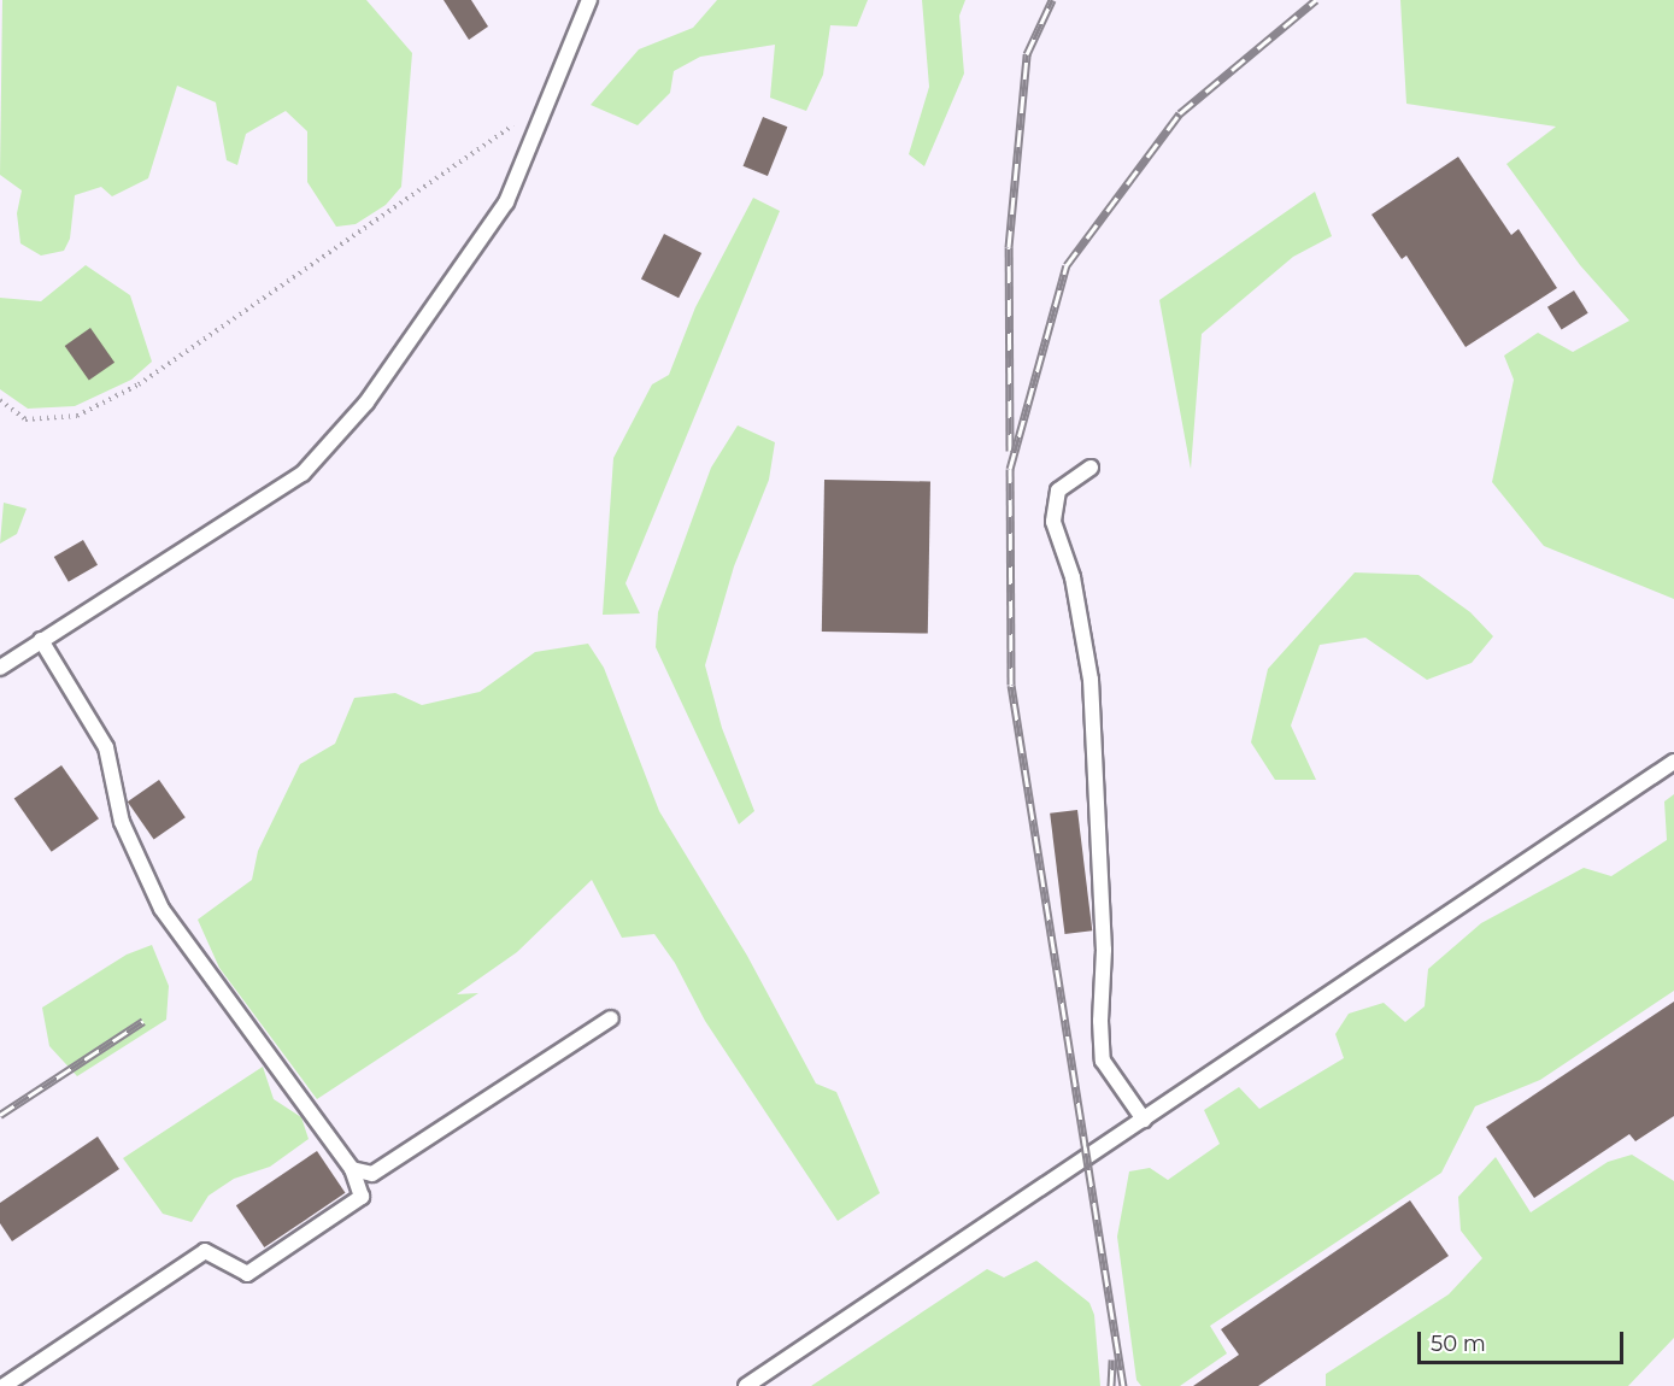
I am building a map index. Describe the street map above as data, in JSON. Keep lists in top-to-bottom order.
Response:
{
  "scale_bar": "50 m"
}
